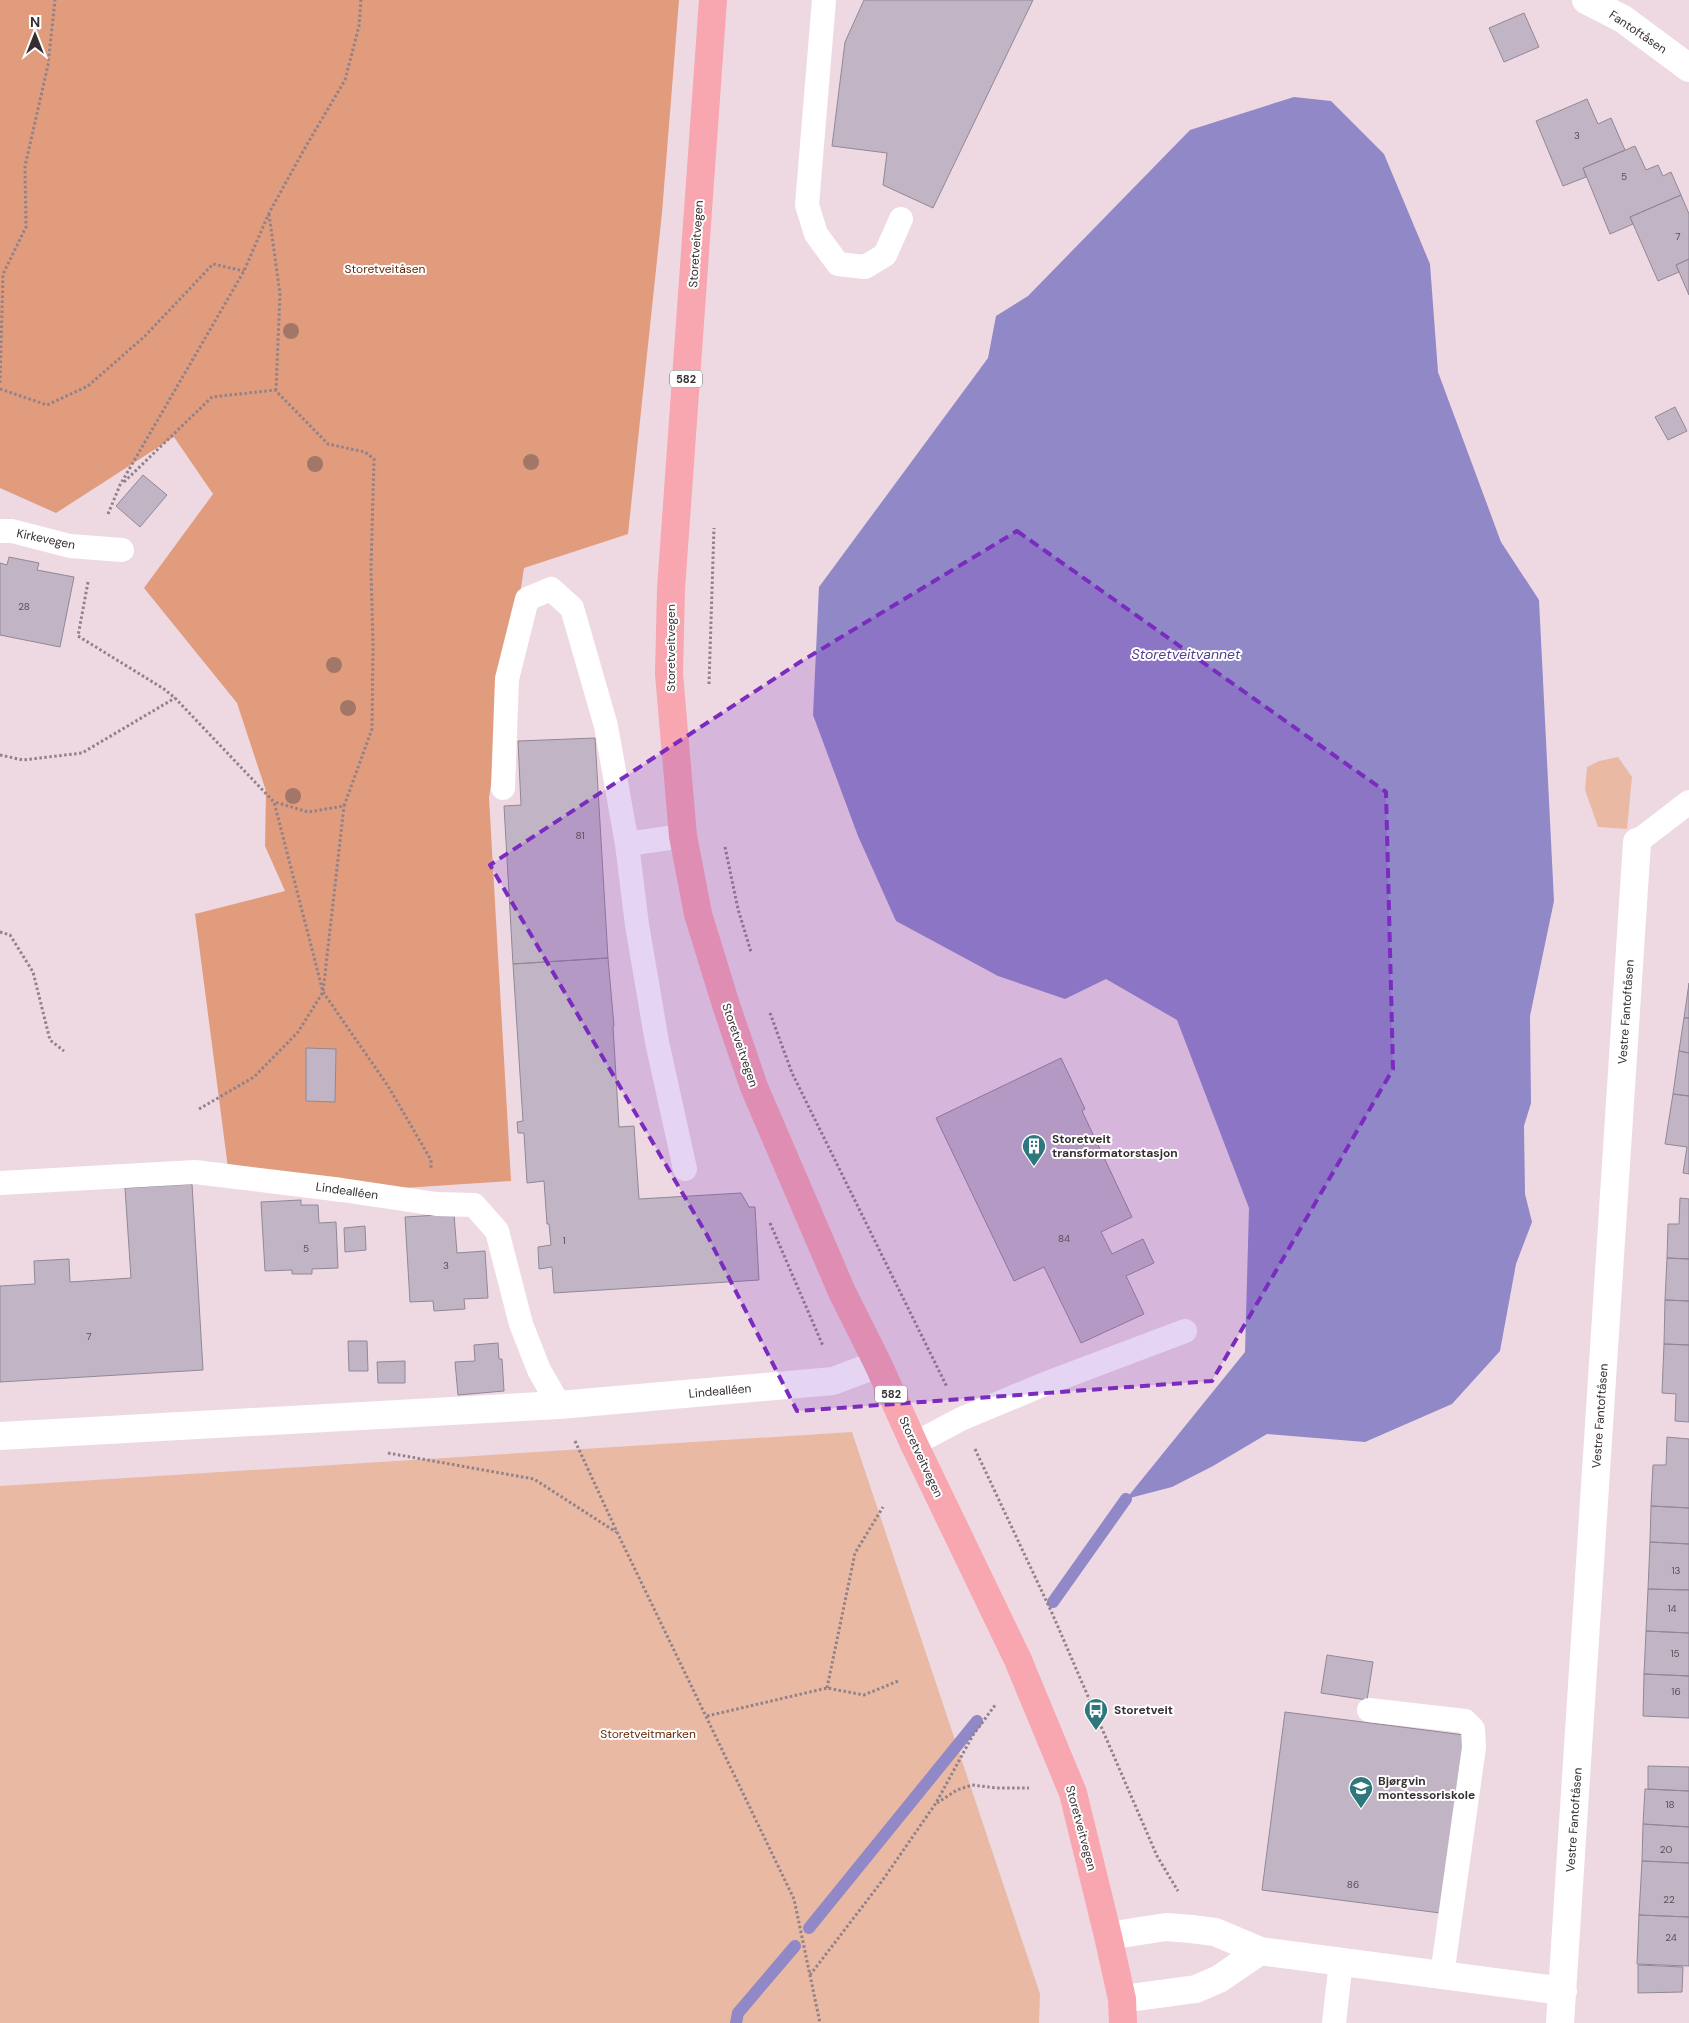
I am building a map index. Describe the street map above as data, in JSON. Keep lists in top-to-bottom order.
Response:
{
  "streets": {
    "main road": ["Storetveitvegen", "582"],
    "street": ["Fantoftåsen", "Vestre Fantoftåsen", "Lindealléen"],
    "lane": ["Kirkevegen"]
  },
  "crossings": [
    ["Storetveitvegen", "Lindealléen"]
  ],
  "water": ["Storetveitvannet"],
  "parks": ["Storetveitåsen", "Storetveitmarken"],
  "places": {
    "building": ["Storetveit transformatorstasjon"],
    "bus stop": ["Storetveit"],
    "school or university": ["Bjørgvin montessoriskole"]
  },
  "house_numbers": [
    "3",
    "5",
    "7",
    "28",
    "81",
    "84",
    "1",
    "5",
    "3",
    "7",
    "13",
    "14",
    "15",
    "16",
    "18",
    "20",
    "86",
    "22",
    "24"
  ],
  "north": "top"
}
